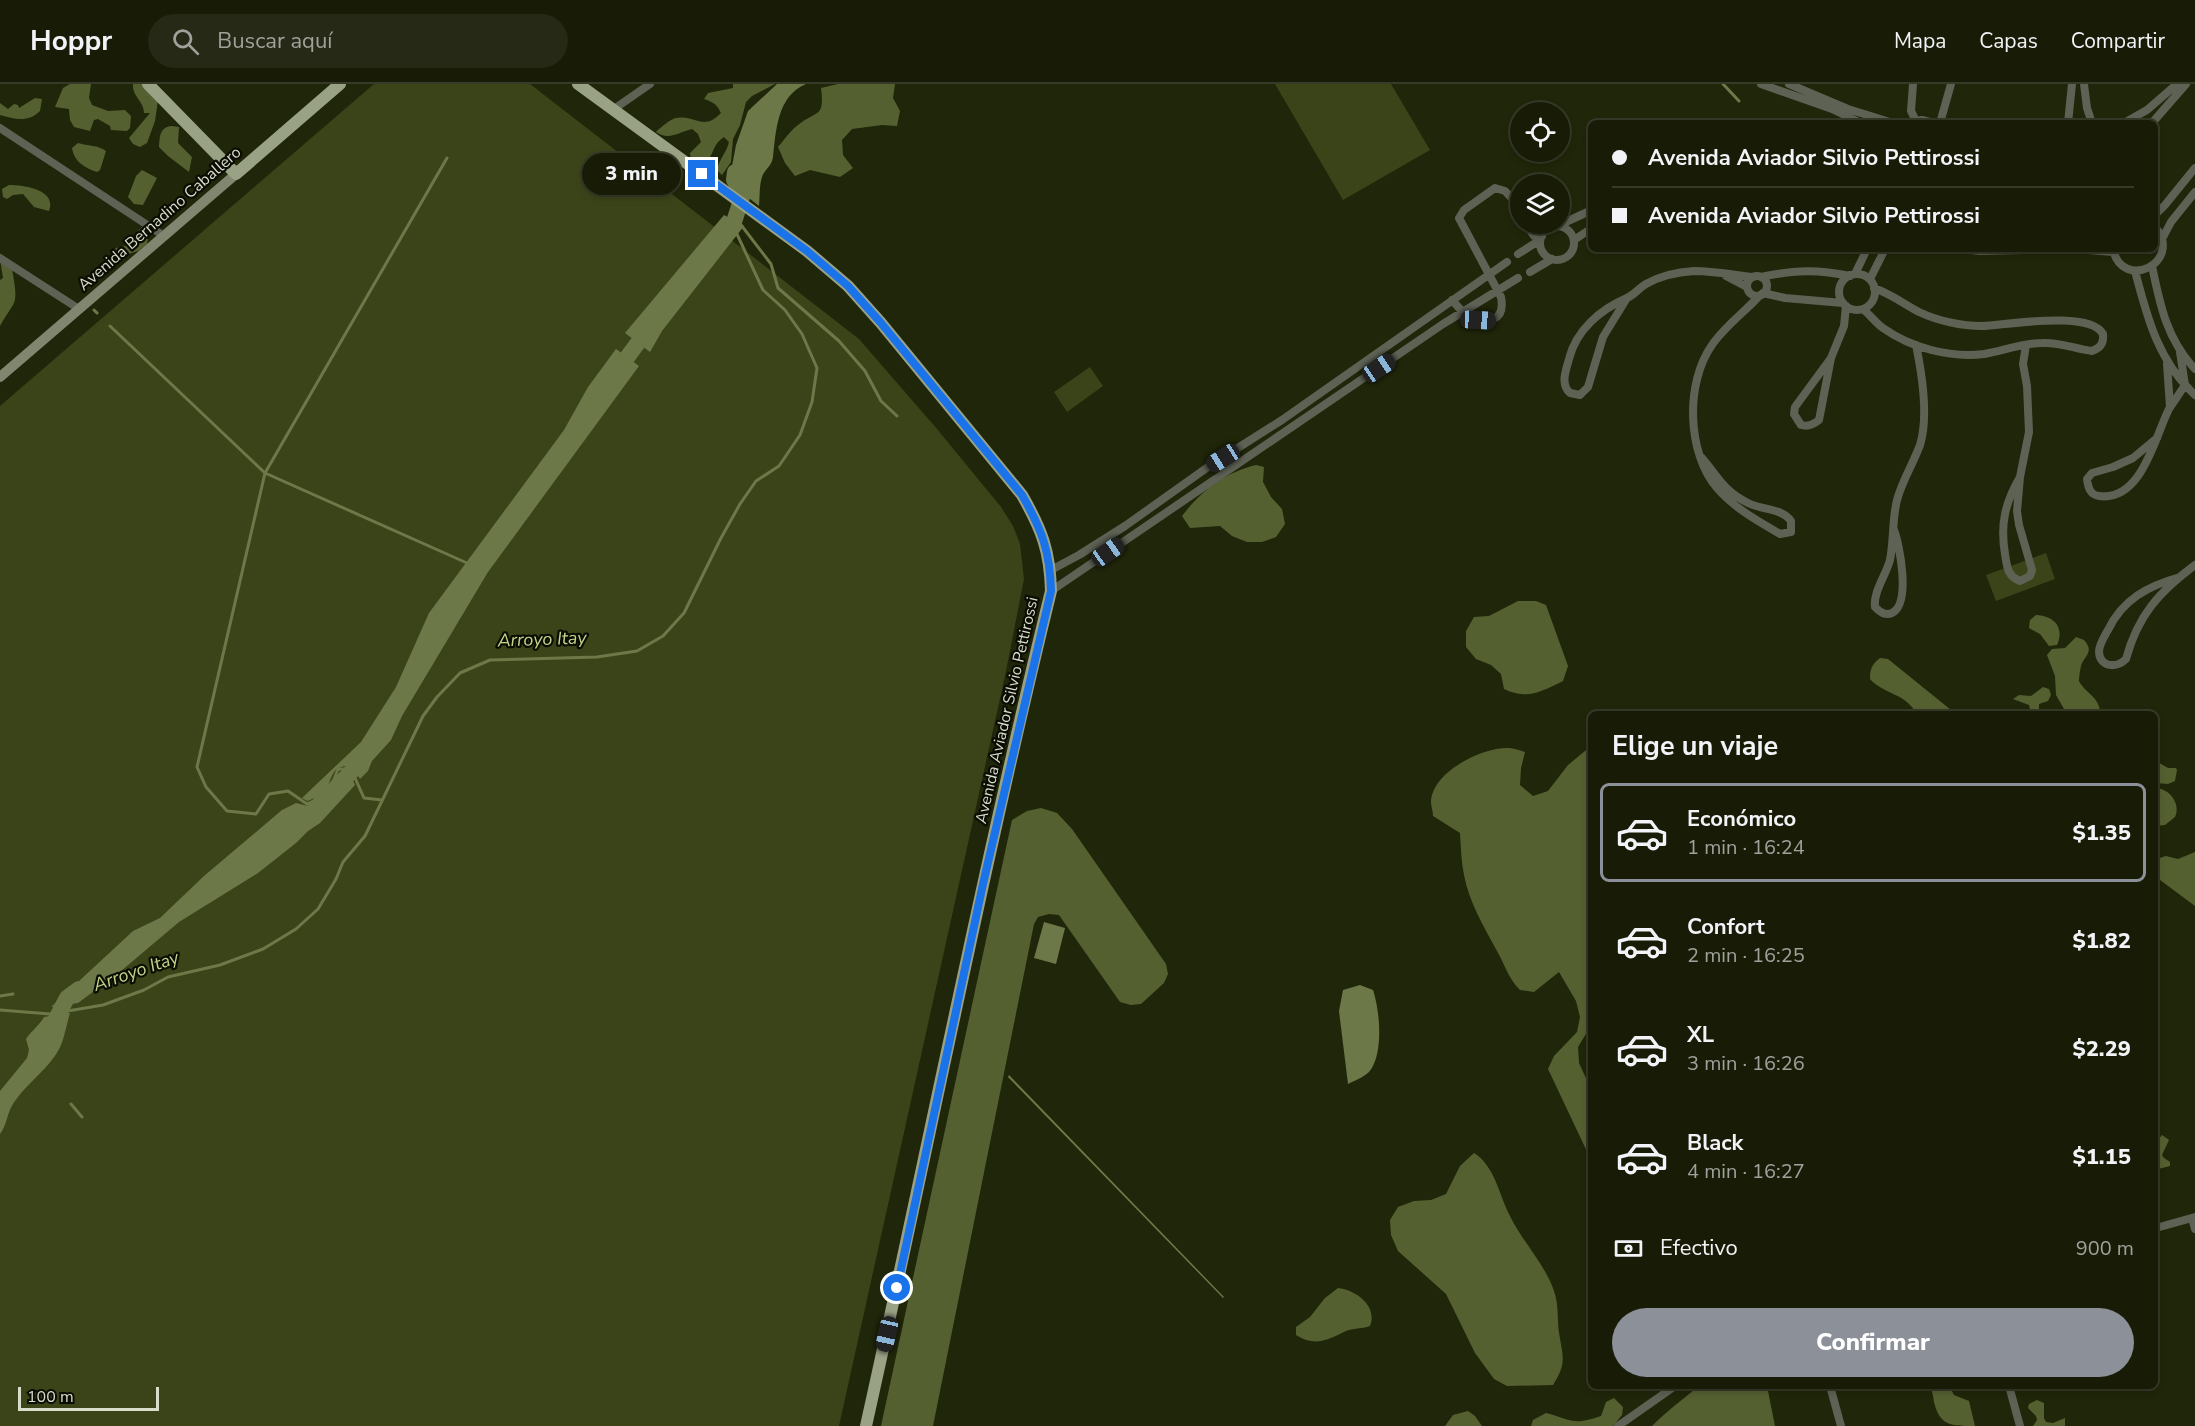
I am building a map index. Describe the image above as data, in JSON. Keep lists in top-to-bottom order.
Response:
{
  "streets": {
    "main road": ["Avenida Bernadino Caballero", "Avenida Aviador Silvio Pettirossi"]
  },
  "water": ["Arroyo Itay"],
  "scale_bar": "100 m",
  "page": {
    "header": "Hoppr",
    "search": "Buscar aquí",
    "nav": ["Mapa", "Capas", "Compartir"],
    "banner": ["Avenida Aviador Silvio Pettirossi", "Avenida Aviador Silvio Pettirossi"],
    "bubble": "3 min",
    "heading": "Elige un viaje",
    "list": [
      {
        "name": "Económico",
        "note": "1 min · 16:24",
        "value": "$1.35"
      },
      {
        "name": "Confort",
        "note": "2 min · 16:25",
        "value": "$1.82"
      },
      {
        "name": "XL",
        "note": "3 min · 16:26",
        "value": "$2.29"
      },
      {
        "name": "Black",
        "note": "4 min · 16:27",
        "value": "$1.15"
      }
    ],
    "pay": ["Efectivo", "900 m"],
    "buttons": "Confirmar",
    "scale": "100 m"
  }
}
